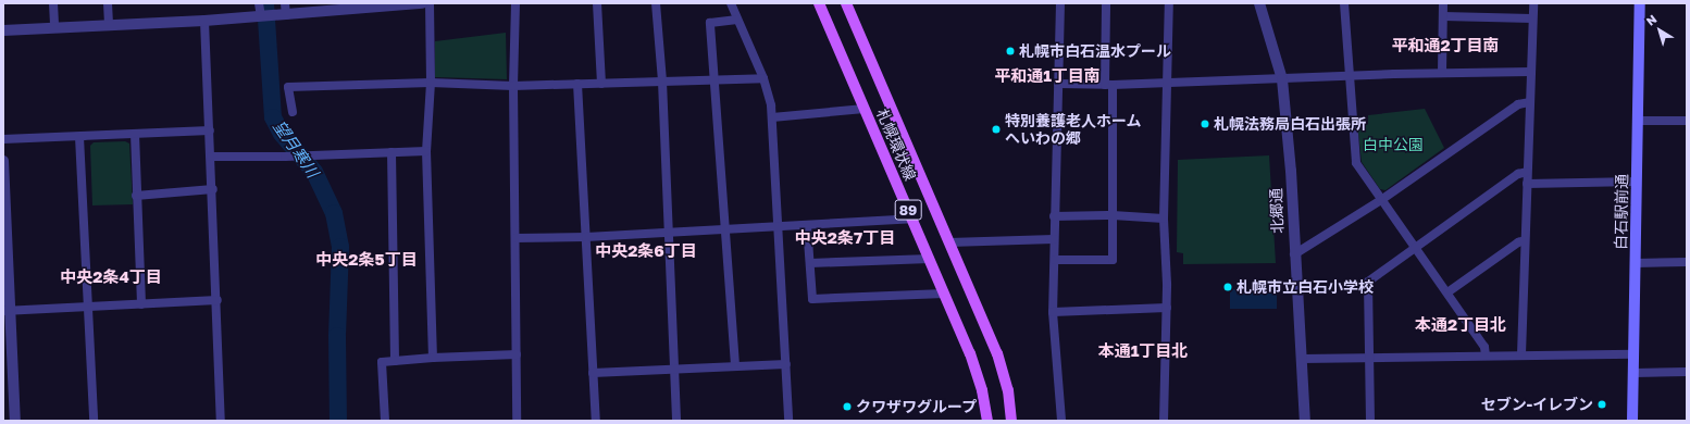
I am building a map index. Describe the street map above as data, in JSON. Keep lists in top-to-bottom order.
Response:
{
  "streets": {
    "main road": ["札幌環状線", "89", "白石駅前通"],
    "street": ["北郷通"]
  },
  "districts": [
    "平和通2丁目南",
    "平和通1丁目南",
    "中央2条7丁目",
    "中央2条6丁目",
    "中央2条5丁目",
    "中央2条4丁目",
    "本通2丁目北",
    "本通1丁目北"
  ],
  "water": ["望月寒川"],
  "parks": ["白中公園"],
  "places": [
    "札幌市白石温水プール",
    "札幌法務局白石出張所",
    "特別養護老人ホーム へいわの郷",
    "札幌市立白石小学校",
    "セブン-イレブン",
    "クワザワグループ"
  ],
  "north": "top left"
}
